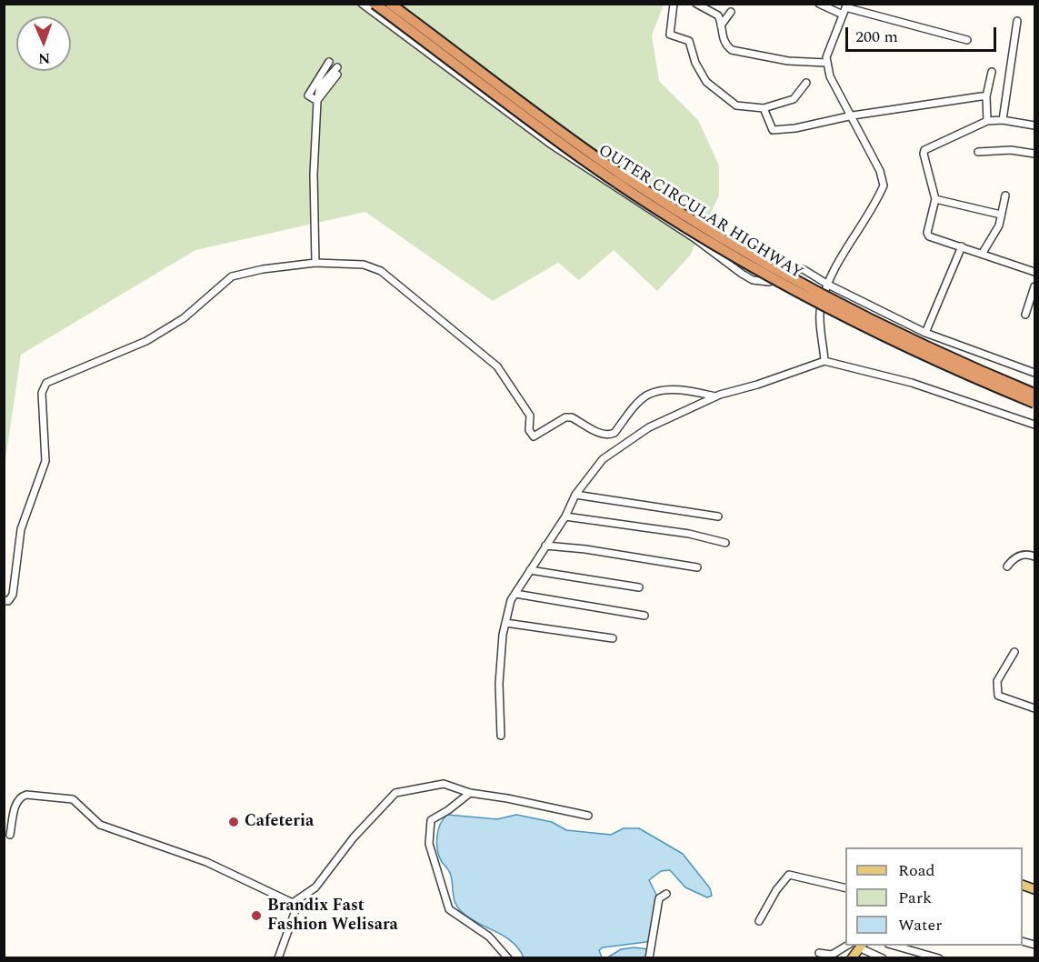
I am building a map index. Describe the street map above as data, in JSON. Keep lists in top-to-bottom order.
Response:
{
  "streets": {
    "highway": ["OUTER CIRCULAR HIGHWAY"]
  },
  "places": ["Cafeteria", "Brandix Fast Fashion Welisara"],
  "legend": ["Road", "Park", "Water"],
  "scale_bar": "200 m",
  "north": "bottom"
}
